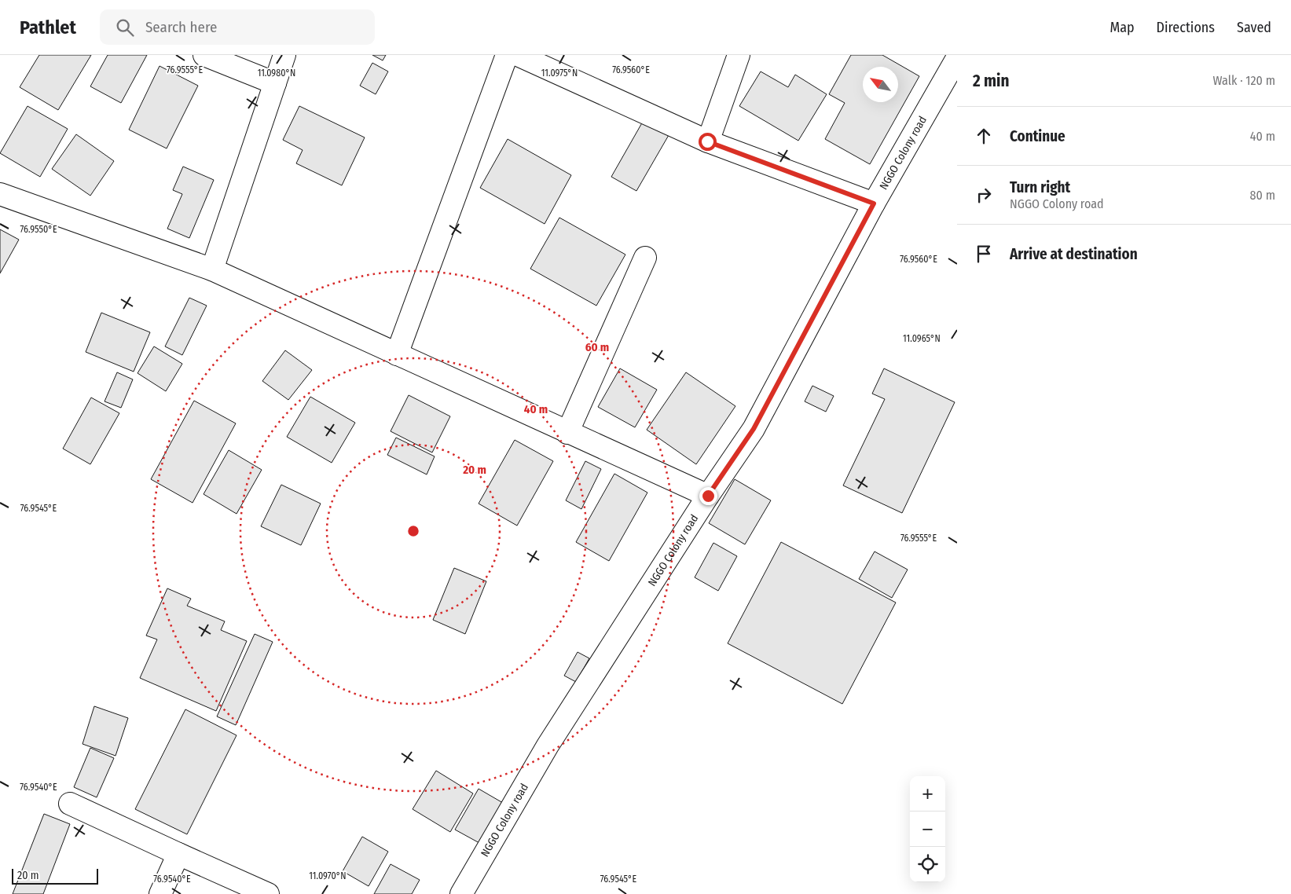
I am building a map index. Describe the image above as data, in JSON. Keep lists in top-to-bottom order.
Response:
{
  "streets": {
    "street": ["NGGO Colony road"]
  },
  "scale_bar": "20 m",
  "north": "top left",
  "page": {
    "header": "Pathlet",
    "search": "Search here",
    "nav": ["Map", "Directions", "Saved"],
    "heading": ["2 min", "Walk · 120 m"],
    "list": [
      ["Continue", "40 m"],
      ["Turn right", "NGGO Colony road", "80 m"],
      "Arrive at destination"
    ],
    "map_buttons": ["+", "−"],
    "scale": "20 m"
  },
  "coordinates": [
    "76.9560°E",
    "76.9555°E",
    "11.0980°N",
    "11.0975°N",
    "76.9550°E",
    "11.0965°N",
    "76.9545°E",
    "76.9540°E",
    "11.0970°N"
  ],
  "rings": ["60 m", "40 m", "20 m"]
}
